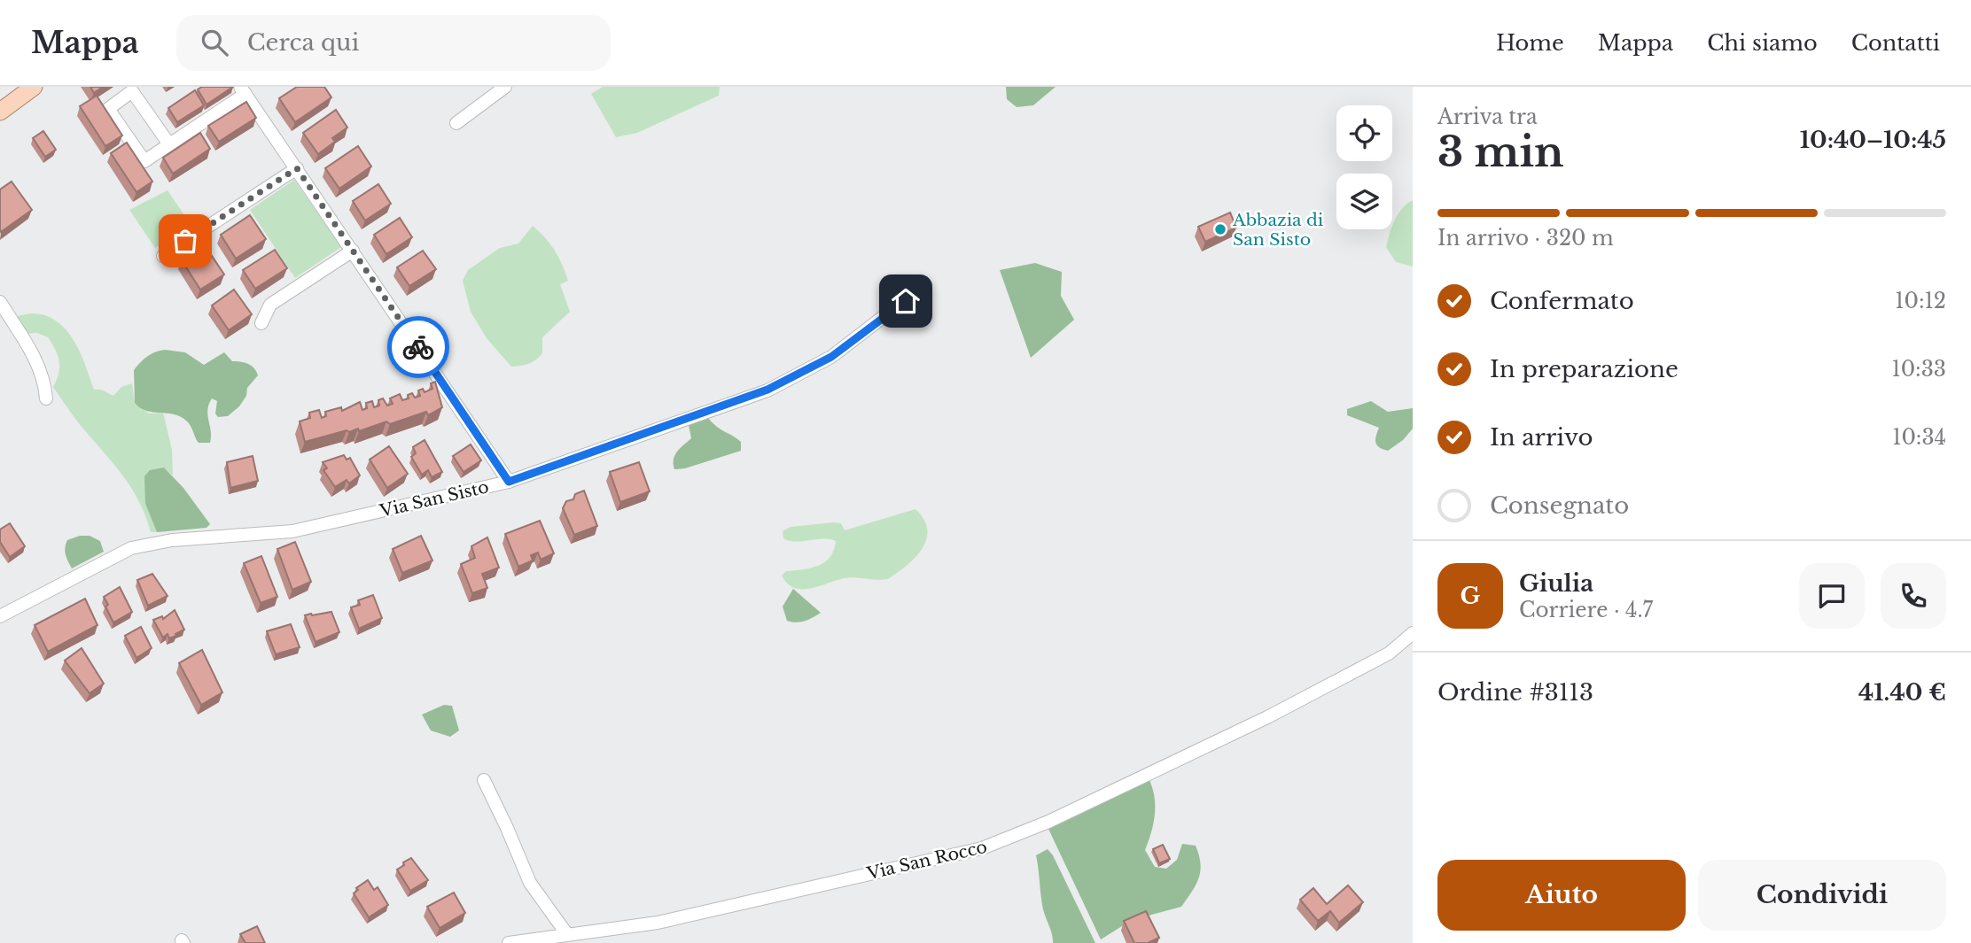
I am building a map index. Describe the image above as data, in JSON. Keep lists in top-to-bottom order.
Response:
{
  "streets": {
    "street": ["Via San Sisto", "Via San Rocco"]
  },
  "places": ["Abbazia di San Sisto"],
  "page": {
    "header": "Mappa",
    "search": "Cerca qui",
    "nav": [
      "Home",
      "Mappa",
      "Chi siamo",
      "Contatti"
    ],
    "heading": ["3 min", "Arriva tra", "10:40–10:45"],
    "panel": [
      "Giulia",
      "Corriere · 4.7",
      "Ordine #3113",
      "41.40 €"
    ],
    "bar": "In arrivo · 320 m",
    "list": [
      ["Confermato", "10:12"],
      ["In preparazione", "10:33"],
      ["In arrivo", "10:34"],
      "Consegnato"
    ],
    "round": "G",
    "buttons": ["Aiuto", "Condividi"]
  }
}
